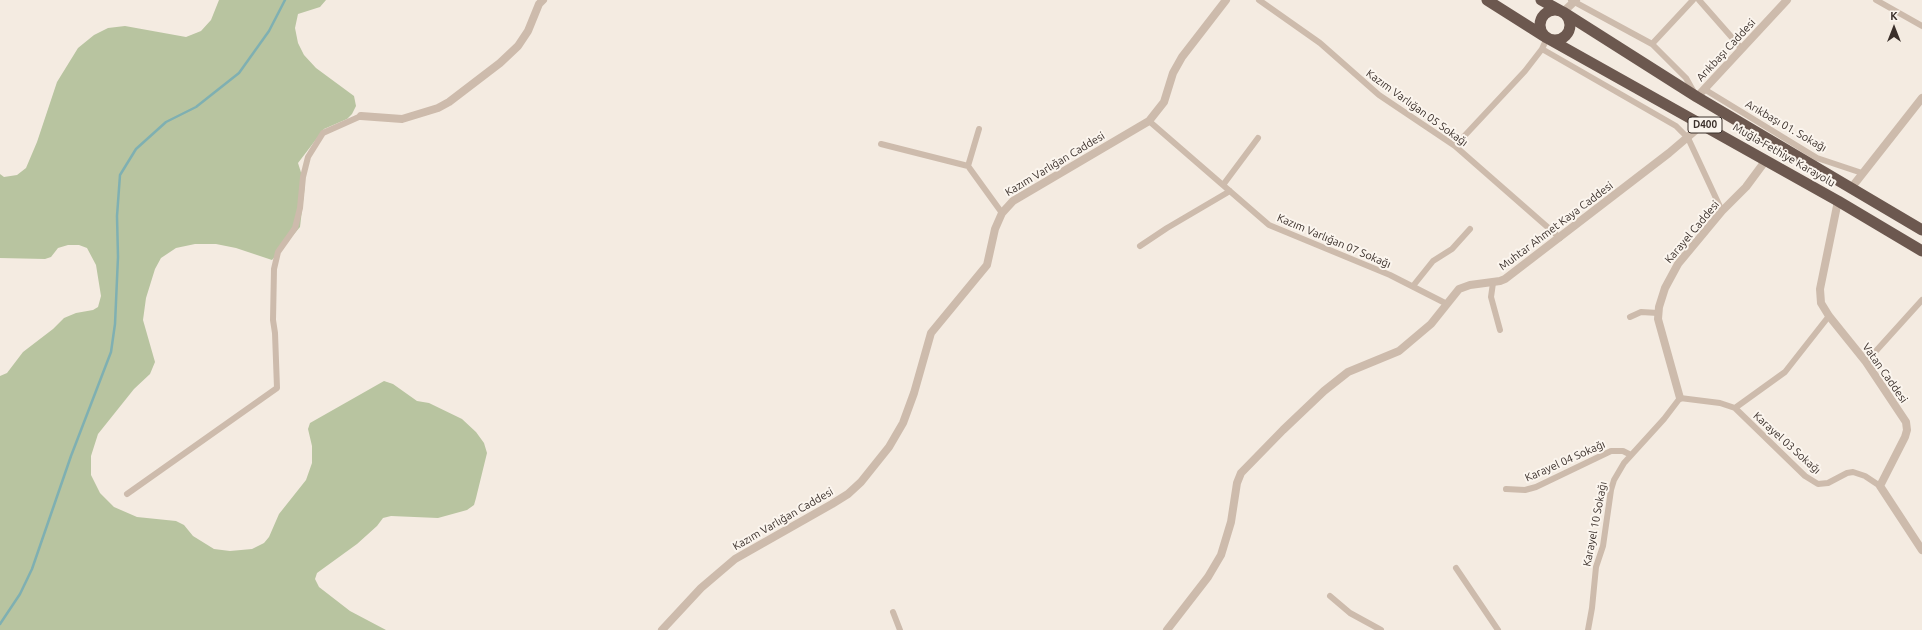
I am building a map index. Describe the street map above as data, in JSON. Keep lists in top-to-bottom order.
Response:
{
  "streets": {
    "highway": ["D400", "Muğla-Fethiye Karayolu"],
    "street": [
      "Arıkbaşı Caddesi",
      "Kazım Varlığan 05 Sokağı",
      "Arıkbaşı 01. Sokağı",
      "Kazım Varlığan Caddesi",
      "Muhtar Ahmet Kaya Caddesi",
      "Karayel Caddesi",
      "Kazım Varlığan 07 Sokağı",
      "Vatan Caddesi",
      "Karayel 03 Sokağı",
      "Karayel 04 Sokağı",
      "Karayel 10 Sokağı"
    ]
  },
  "crossings": [
    ["Arıkbaşı Caddesi", "Arıkbaşı 01. Sokağı"],
    ["Arıkbaşı Caddesi", "Muğla-Fethiye Karayolu"],
    ["Kazım Varlığan 05 Sokağı", "Muhtar Ahmet Kaya Caddesi"],
    ["Arıkbaşı 01. Sokağı", "Muğla-Fethiye Karayolu"],
    ["Muğla-Fethiye Karayolu", "Muhtar Ahmet Kaya Caddesi"],
    ["Muğla-Fethiye Karayolu", "Karayel Caddesi"],
    ["Muğla-Fethiye Karayolu", "Vatan Caddesi"],
    ["Kazım Varlığan Caddesi", "Kazım Varlığan 07 Sokağı"],
    ["Muhtar Ahmet Kaya Caddesi", "Kazım Varlığan 07 Sokağı"],
    ["Karayel Caddesi", "Karayel 03 Sokağı"],
    ["Karayel Caddesi", "Karayel 10 Sokağı"],
    ["Vatan Caddesi", "Karayel 03 Sokağı"],
    ["Karayel 03 Sokağı", "Karayel 10 Sokağı"],
    ["Karayel 04 Sokağı", "Karayel 10 Sokağı"]
  ],
  "north": "top"
}
